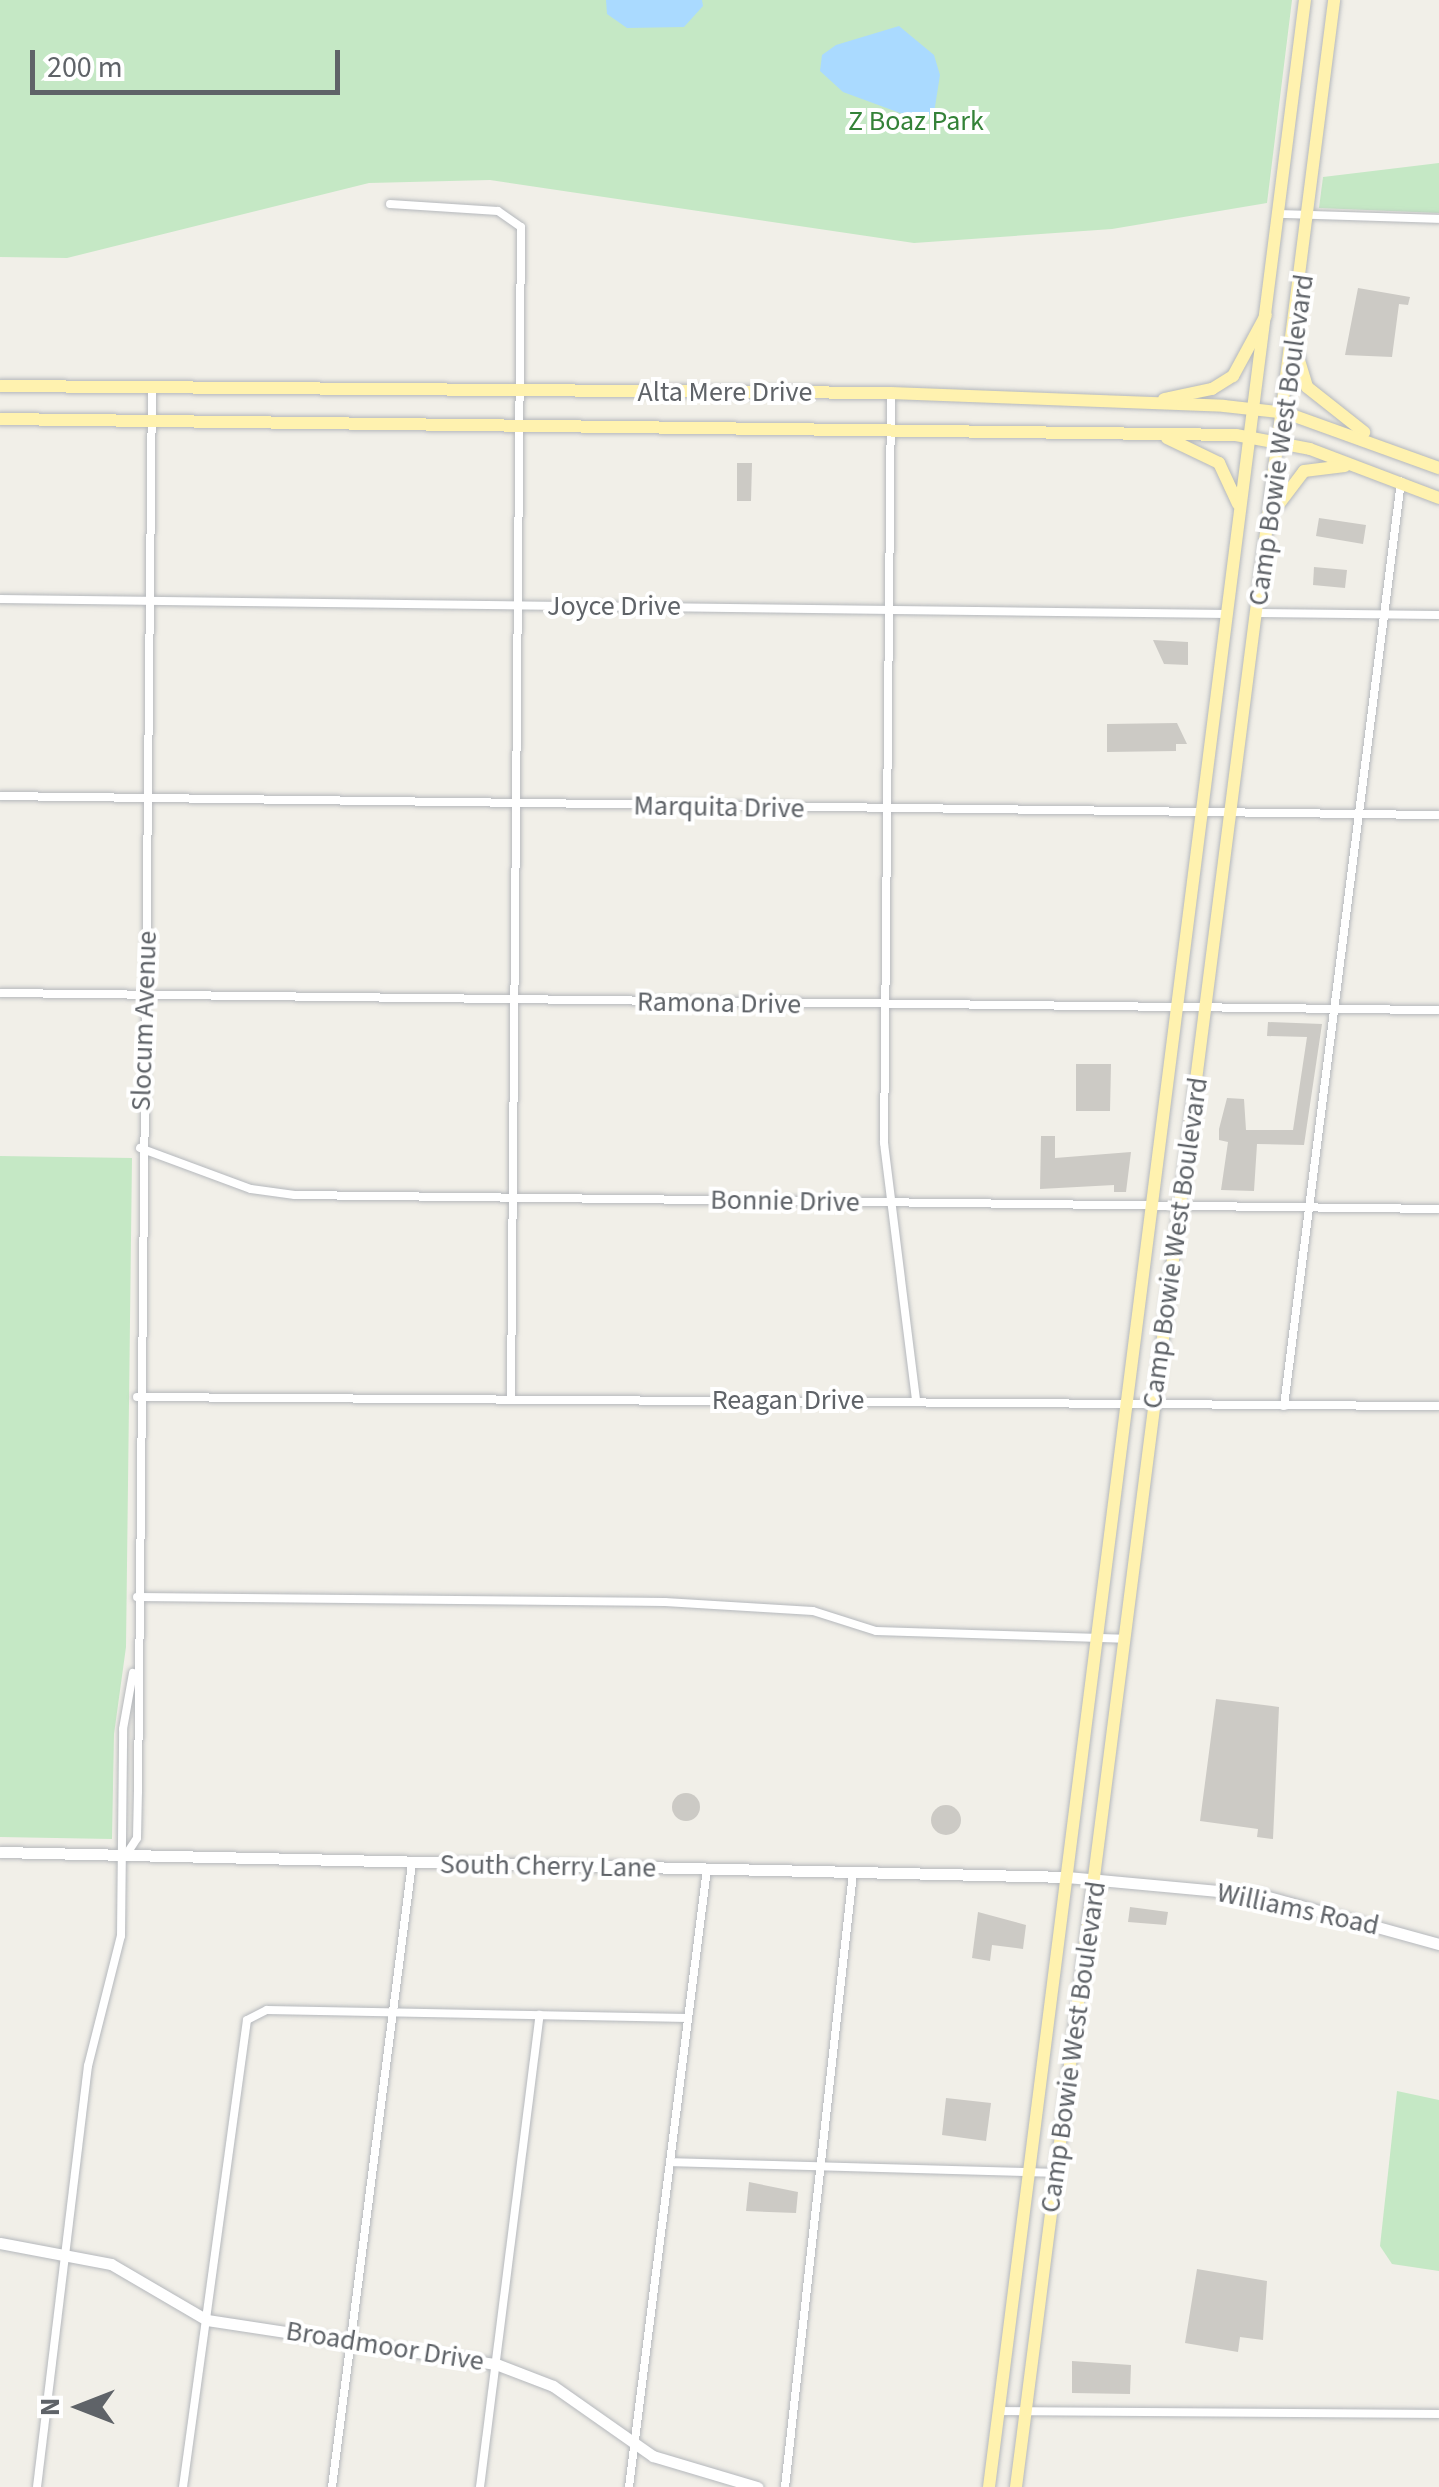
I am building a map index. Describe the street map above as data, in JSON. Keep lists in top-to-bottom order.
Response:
{
  "streets": {
    "main road": ["Alta Mere Drive", "Camp Bowie West Boulevard"],
    "street": [
      "Joyce Drive",
      "Marquita Drive",
      "Ramona Drive",
      "Slocum Avenue",
      "Bonnie Drive",
      "Reagan Drive",
      "South Cherry Lane",
      "Williams Road",
      "Broadmoor Drive"
    ]
  },
  "crossings": [
    ["Alta Mere Drive", "Camp Bowie West Boulevard"],
    ["Alta Mere Drive", "Slocum Avenue"],
    ["Camp Bowie West Boulevard", "Joyce Drive"],
    ["Camp Bowie West Boulevard", "Marquita Drive"],
    ["Camp Bowie West Boulevard", "Ramona Drive"],
    ["Camp Bowie West Boulevard", "Bonnie Drive"],
    ["Camp Bowie West Boulevard", "Reagan Drive"],
    ["Camp Bowie West Boulevard", "South Cherry Lane"],
    ["Camp Bowie West Boulevard", "Williams Road"],
    ["Joyce Drive", "Slocum Avenue"],
    ["Marquita Drive", "Slocum Avenue"],
    ["Ramona Drive", "Slocum Avenue"],
    ["Slocum Avenue", "Bonnie Drive"],
    ["Slocum Avenue", "Reagan Drive"],
    ["Slocum Avenue", "South Cherry Lane"],
    ["South Cherry Lane", "Williams Road"]
  ],
  "parks": ["Z Boaz Park"],
  "scale_bar": "200 m",
  "north": "left"
}
